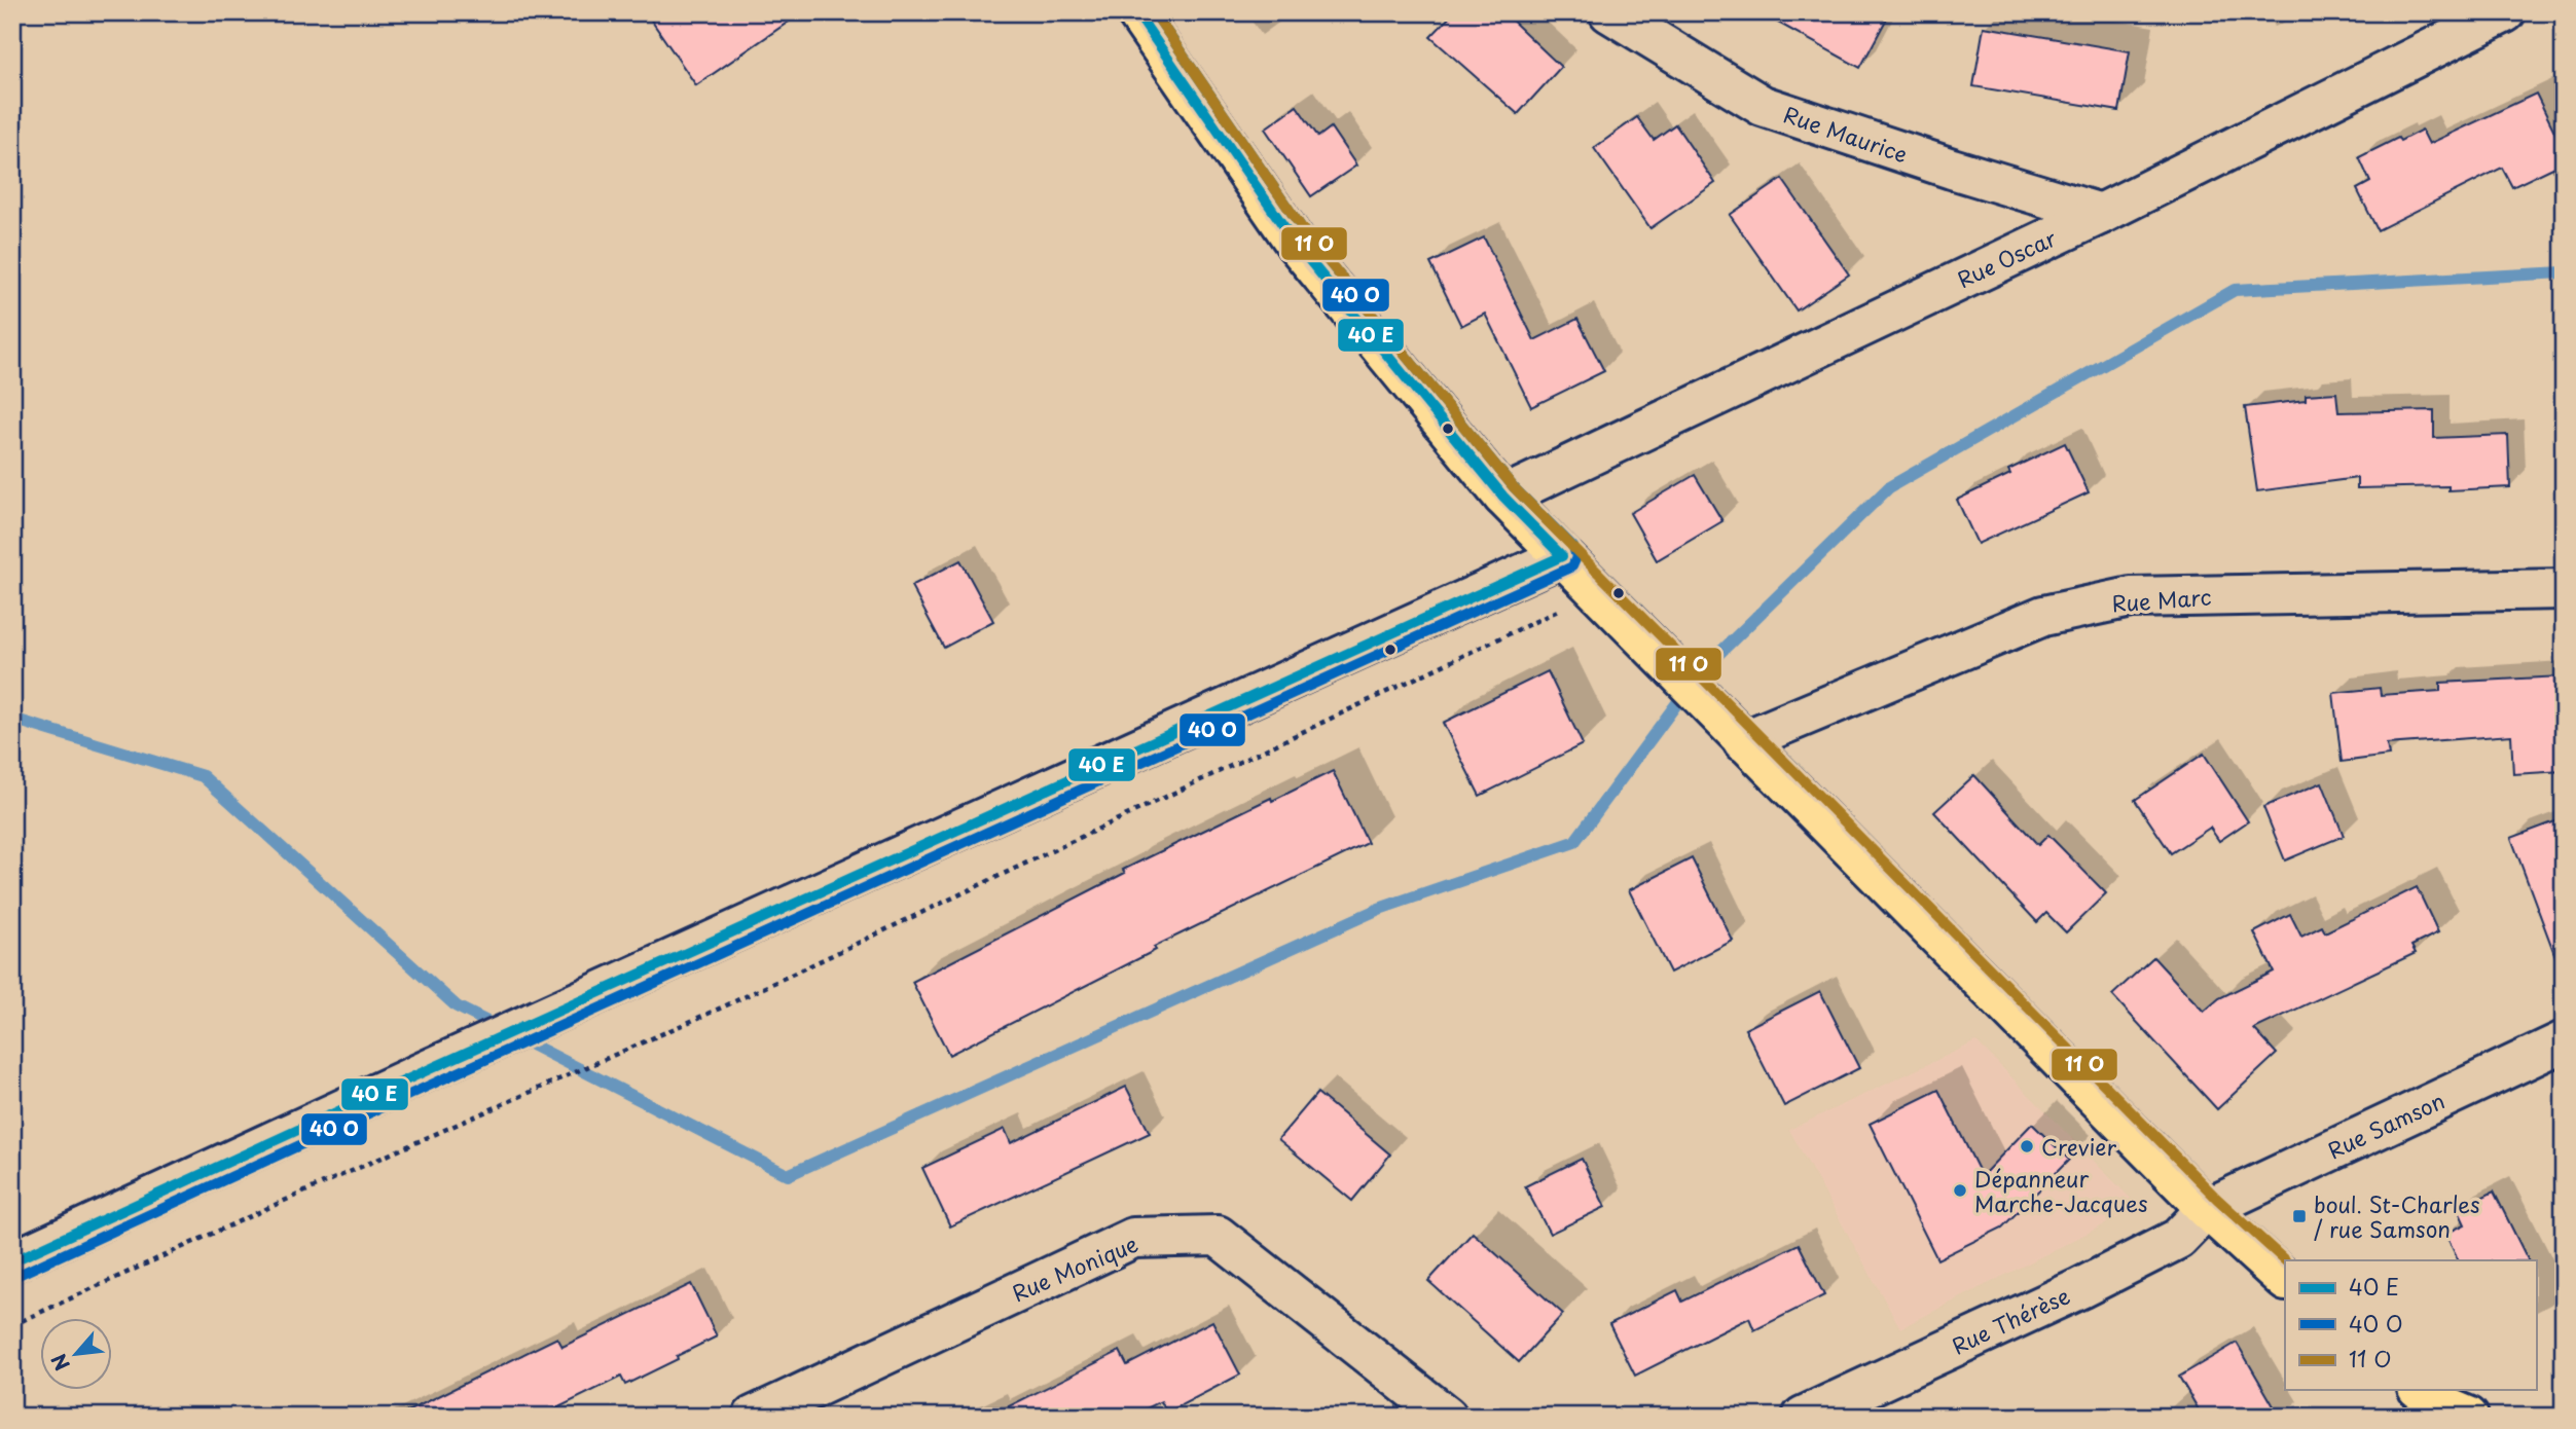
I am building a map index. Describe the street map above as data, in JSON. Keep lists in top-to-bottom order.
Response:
{
  "streets": {
    "street": [
      "Rue Maurice",
      "Rue Oscar",
      "Rue Marc",
      "Rue Samson",
      "Rue Monique",
      "Rue Thérèse"
    ]
  },
  "crossings": [
    ["Rue Maurice", "Rue Oscar"],
    ["Rue Samson", "Rue Thérèse"]
  ],
  "places": {
    "other": ["Crevier", "Dépanneur Marche-Jacques"],
    "transit": ["boul. St-Charles / rue Samson"]
  },
  "legend": ["40 E", "40 O", "11 O"],
  "north": "bottom left"
}
